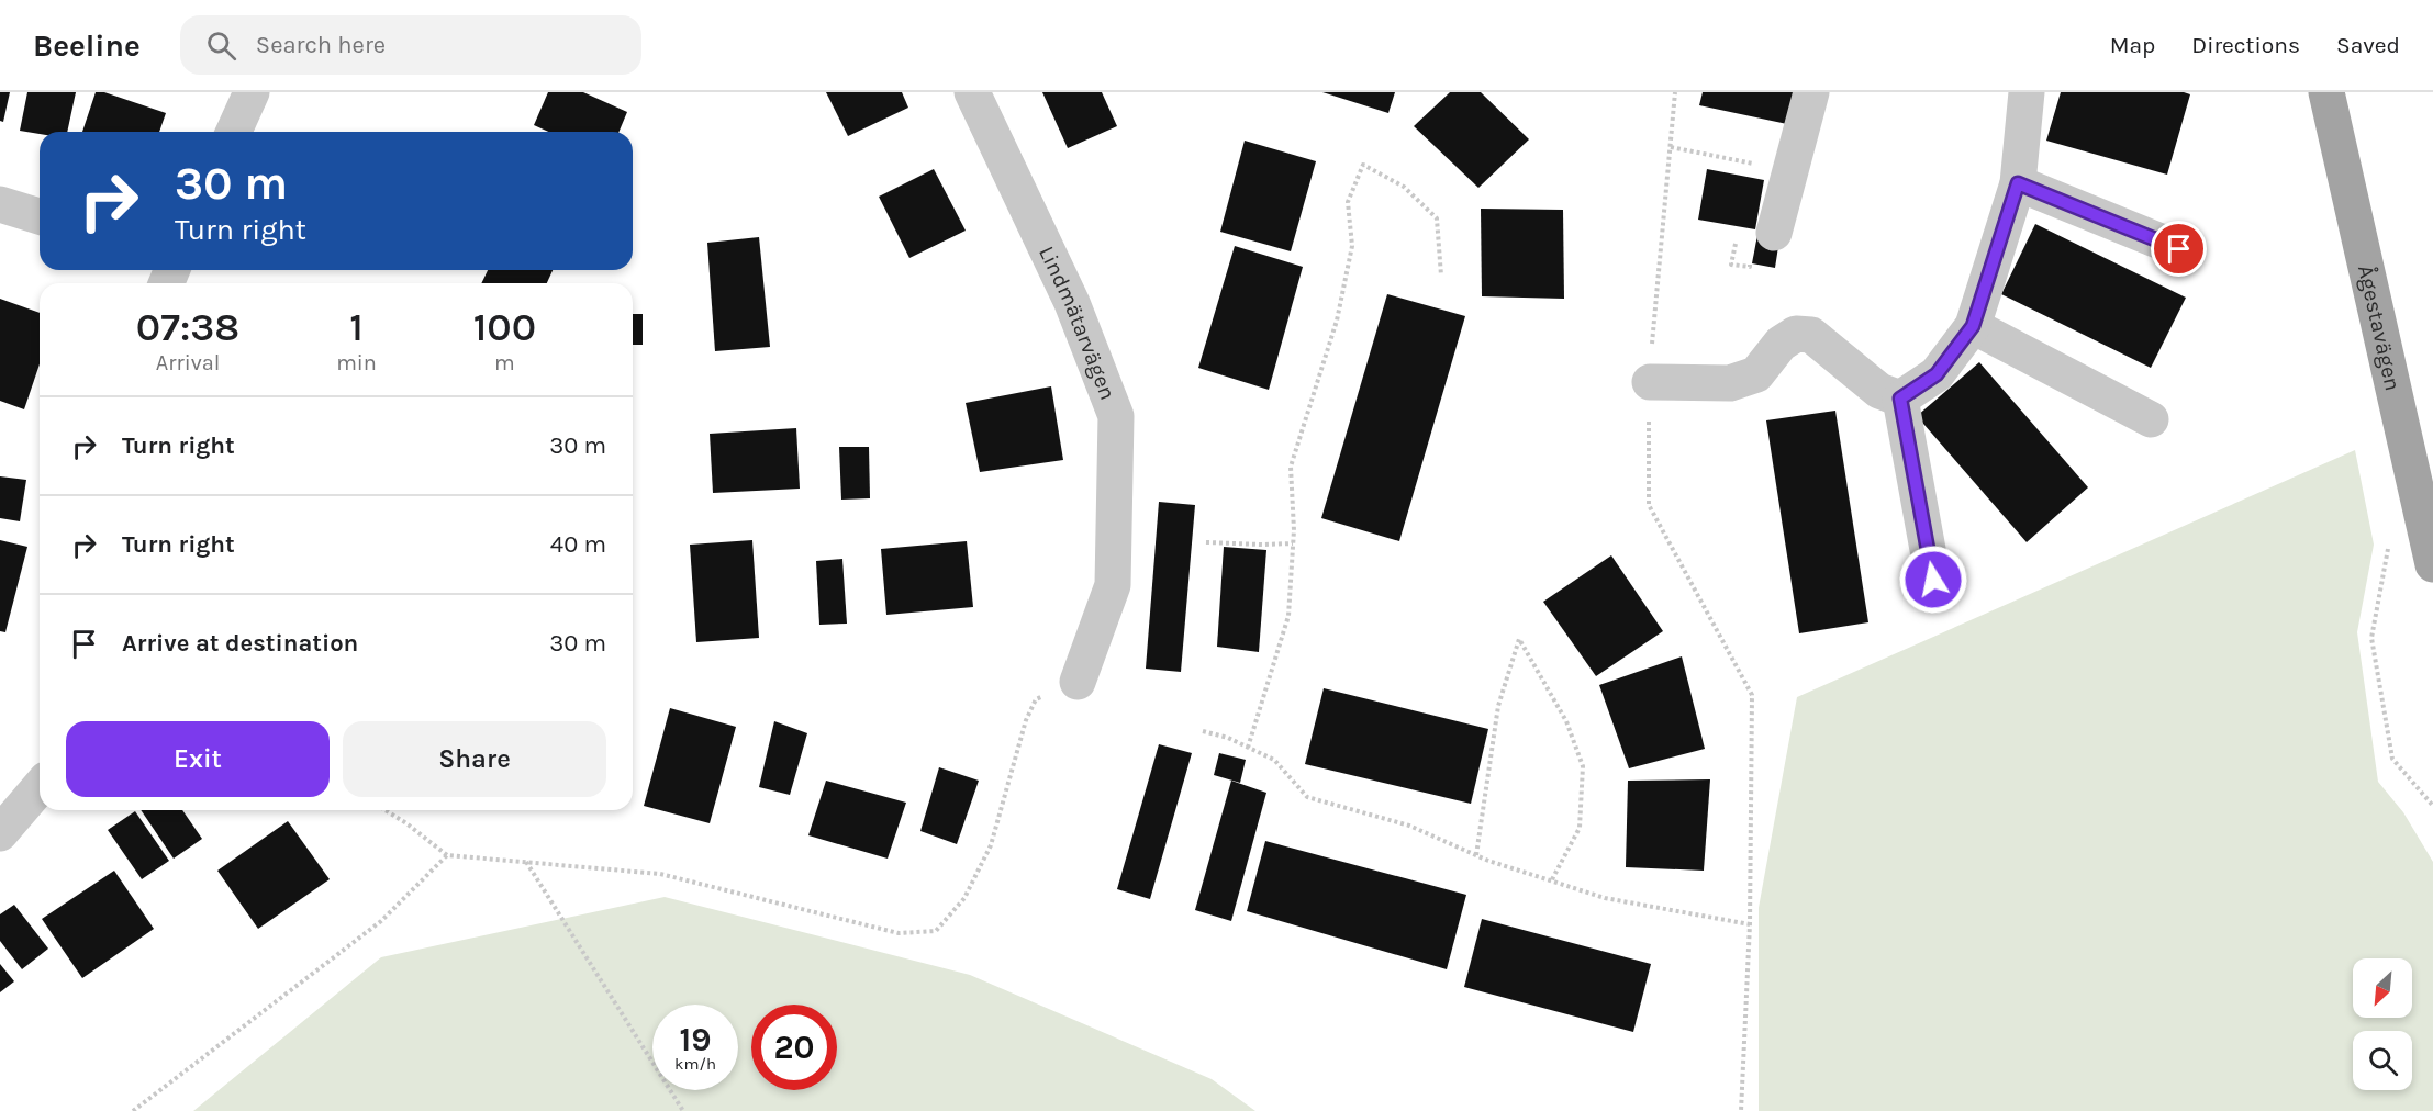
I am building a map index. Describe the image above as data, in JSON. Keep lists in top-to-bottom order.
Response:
{
  "streets": {
    "main road": ["Ågestavägen"],
    "street": ["Lindmätarvägen"]
  },
  "north": "bottom left",
  "page": {
    "header": "Beeline",
    "search": "Search here",
    "nav": ["Map", "Directions", "Saved"],
    "turn": ["30 m", "Turn right"],
    "eta": [
      "07:38",
      "Arrival",
      "1",
      "min",
      "100",
      "m"
    ],
    "list": [
      {
        "name": "Turn right",
        "value": "30 m"
      },
      {
        "name": "Turn right",
        "value": "40 m"
      },
      {
        "name": "Arrive at destination",
        "value": "30 m"
      }
    ],
    "buttons": ["Exit", "Share"],
    "speed": "19 km/h",
    "limit": "20"
  }
}
